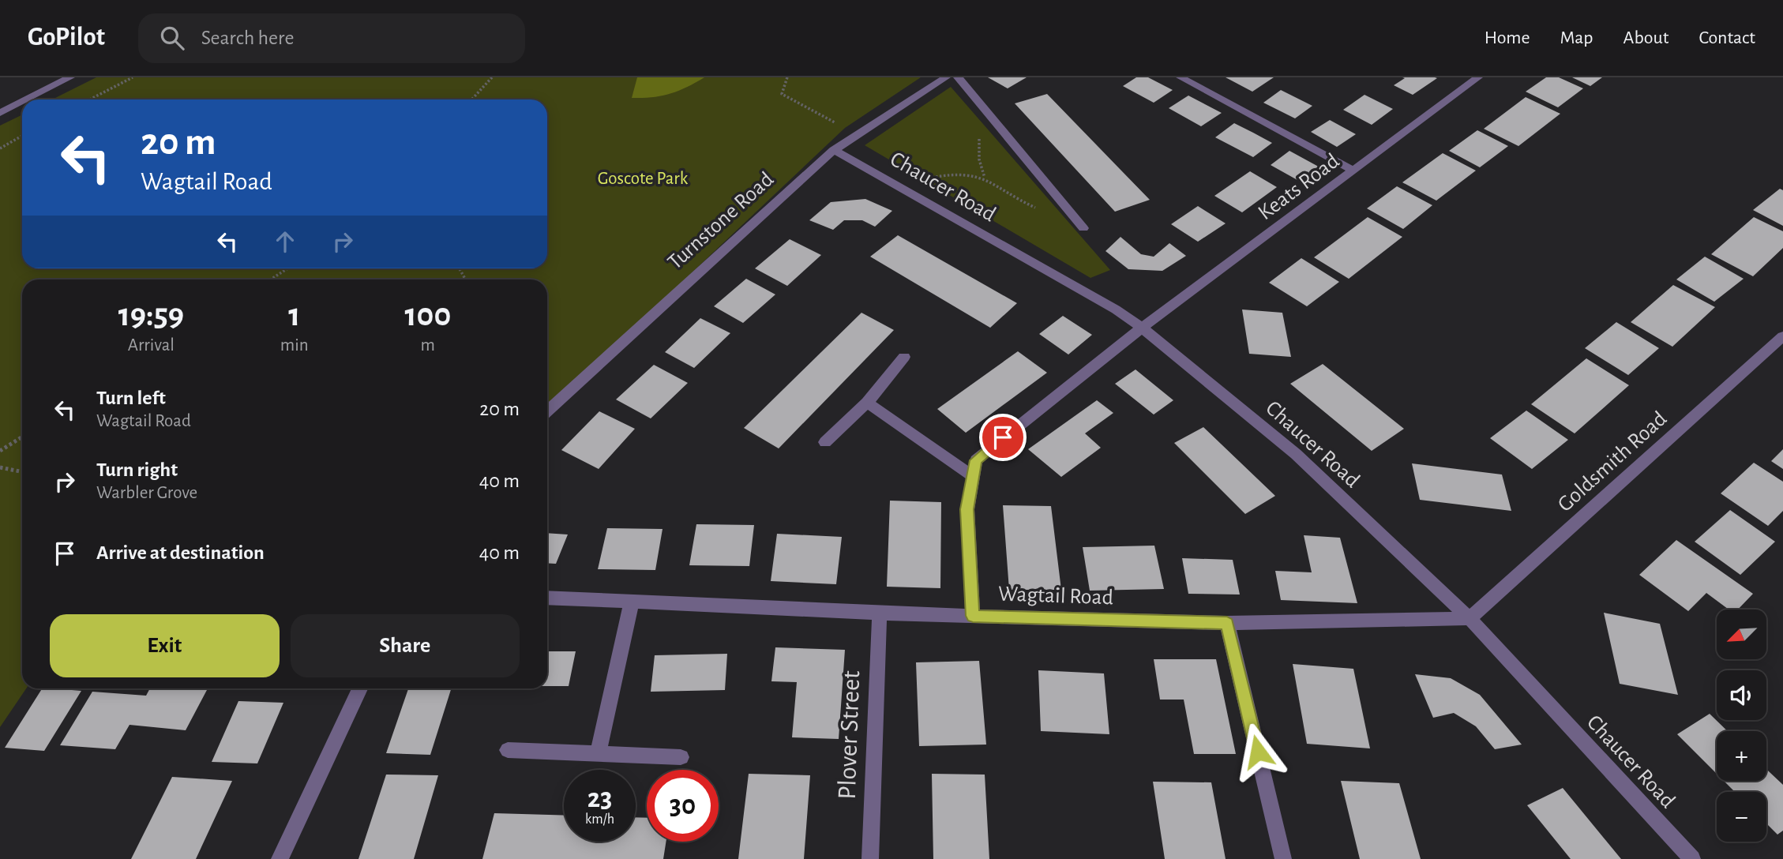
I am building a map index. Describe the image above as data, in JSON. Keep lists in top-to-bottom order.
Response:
{
  "streets": {
    "street": [
      "Chaucer Road",
      "Keats Road",
      "Turnstone Road",
      "Goldsmith Road",
      "Wagtail Road",
      "Plover Street"
    ]
  },
  "crossings": [
    ["Chaucer Road", "Keats Road"],
    ["Chaucer Road", "Turnstone Road"],
    ["Chaucer Road", "Goldsmith Road"],
    ["Chaucer Road", "Wagtail Road"],
    ["Keats Road", "Wagtail Road"],
    ["Goldsmith Road", "Wagtail Road"],
    ["Wagtail Road", "Plover Street"]
  ],
  "parks": ["Goscote Park"],
  "north": "bottom left",
  "page": {
    "header": "GoPilot",
    "search": "Search here",
    "nav": [
      "Home",
      "Map",
      "About",
      "Contact"
    ],
    "turn": ["20 m", "Wagtail Road"],
    "eta": [
      "19:59",
      "Arrival",
      "1",
      "min",
      "100",
      "m"
    ],
    "list": [
      {
        "name": "Turn left",
        "note": "Wagtail Road",
        "value": "20 m"
      },
      {
        "name": "Turn right",
        "note": "Warbler Grove",
        "value": "40 m"
      },
      {
        "name": "Arrive at destination",
        "value": "40 m"
      }
    ],
    "buttons": ["Exit", "Share"],
    "map_buttons": ["+", "−"],
    "speed": "23 km/h",
    "limit": "30"
  }
}
